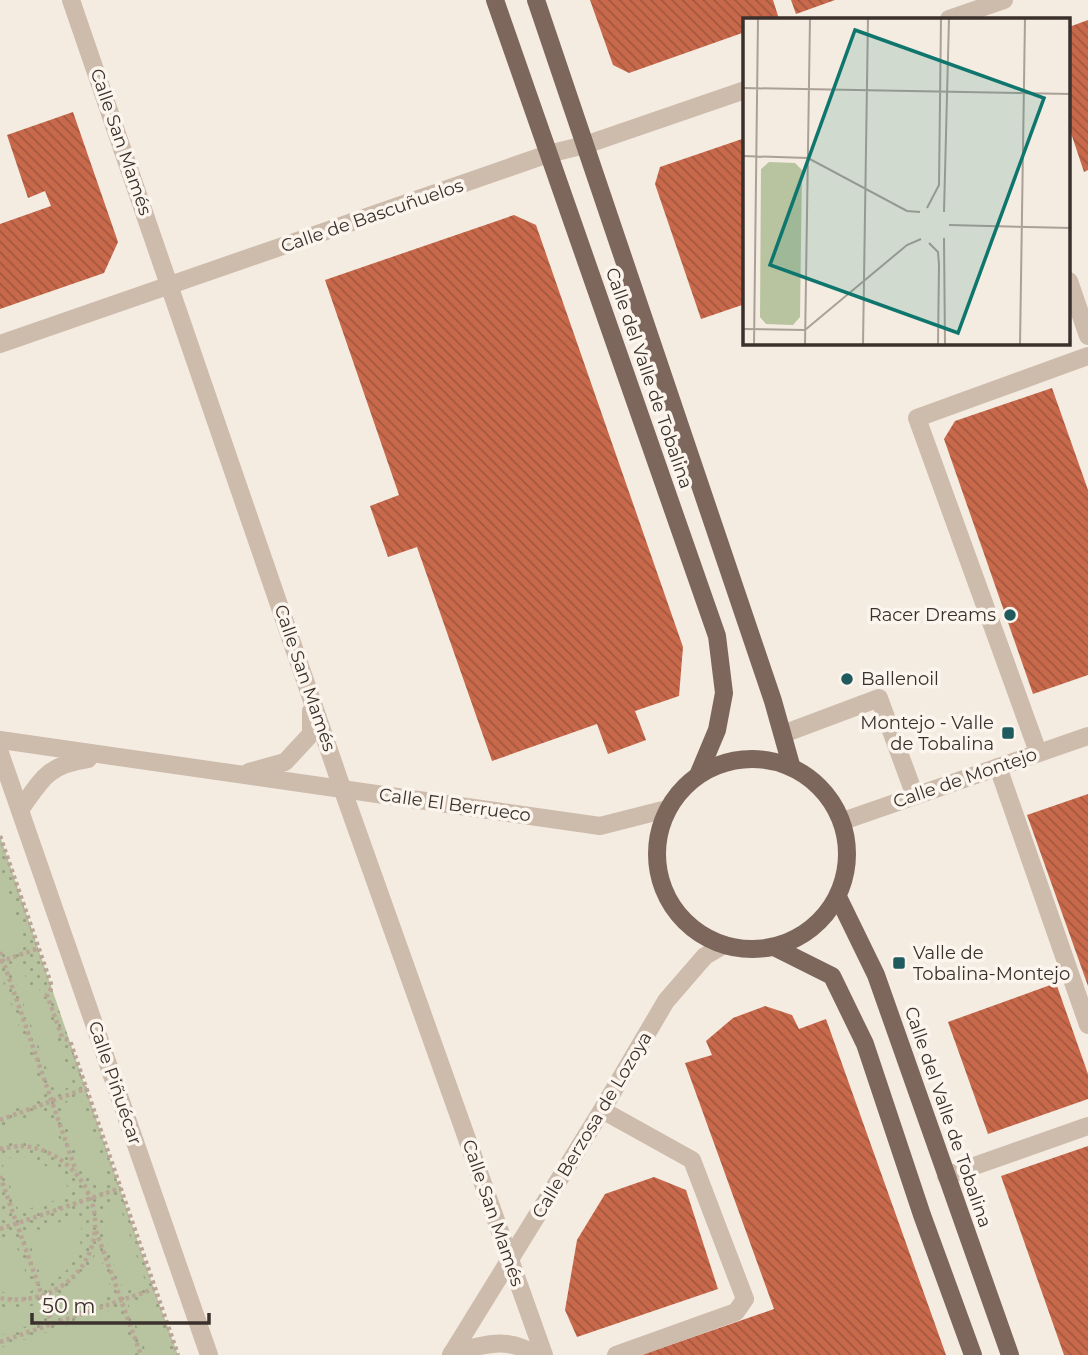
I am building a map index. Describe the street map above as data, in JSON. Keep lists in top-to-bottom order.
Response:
{
  "streets": {
    "main road": ["Calle del Valle de Tobalina"],
    "street": [
      "Calle San Mamés",
      "Calle de Bascuñuelos",
      "Calle de Montejo",
      "Calle El Berrueco",
      "Calle Piñuécar",
      "Calle Berzosa de Lozoya"
    ]
  },
  "crossings": [
    ["Calle San Mamés", "Calle de Bascuñuelos"],
    ["Calle San Mamés", "Calle El Berrueco"],
    ["Calle San Mamés", "Calle Berzosa de Lozoya"],
    ["Calle de Bascuñuelos", "Calle del Valle de Tobalina"],
    ["Calle del Valle de Tobalina", "Calle de Montejo"],
    ["Calle del Valle de Tobalina", "Calle El Berrueco"],
    ["Calle del Valle de Tobalina", "Calle Berzosa de Lozoya"],
    ["Calle de Montejo", "Calle El Berrueco"],
    ["Calle de Montejo", "Calle Berzosa de Lozoya"],
    ["Calle El Berrueco", "Calle Berzosa de Lozoya"]
  ],
  "places": {
    "other": ["Racer Dreams", "Ballenoil"],
    "transit": ["Montejo - Valle de Tobalina", "Valle de Tobalina-Montejo"]
  },
  "scale_bar": "50 m"
}
